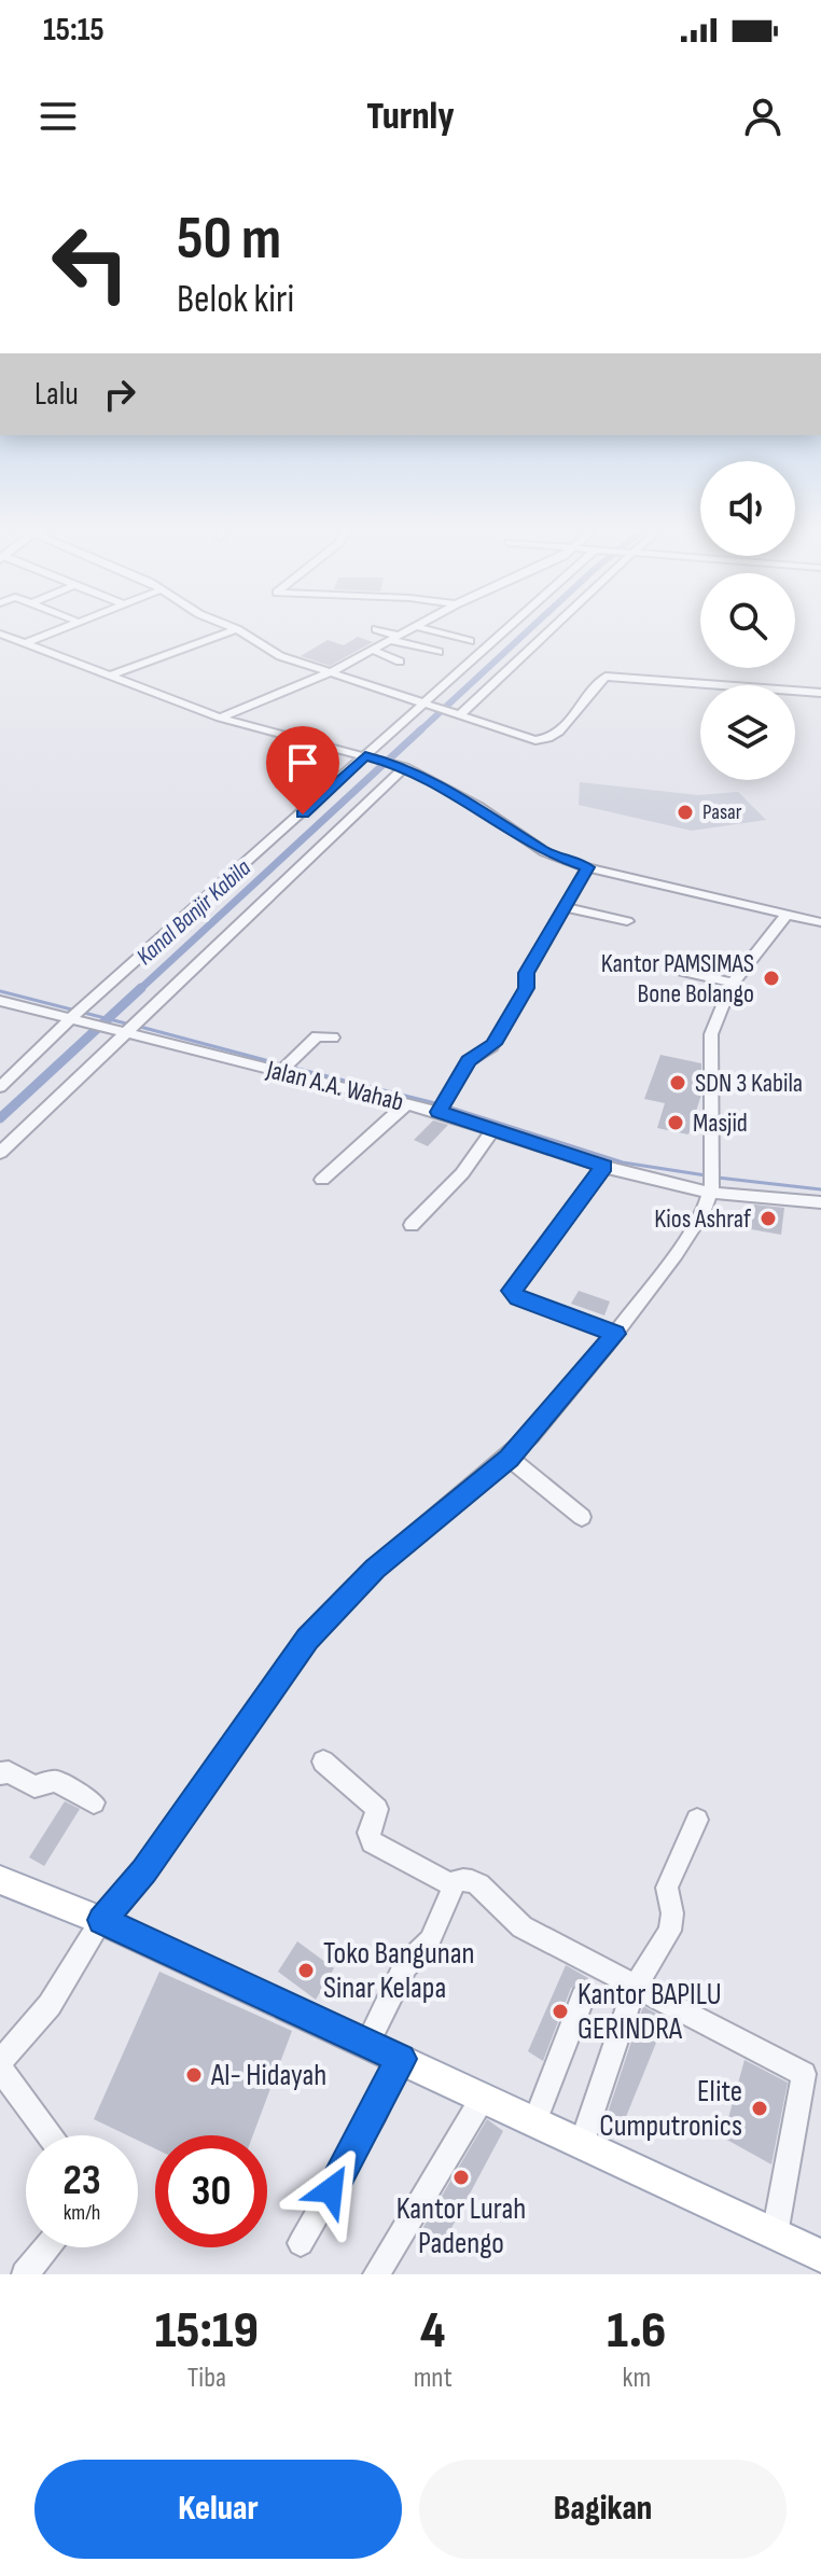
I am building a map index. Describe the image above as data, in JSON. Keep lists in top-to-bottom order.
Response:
{
  "streets": {
    "street": ["Jalan A.A. Wahab"]
  },
  "water": ["Kanal Banjir Kabila"],
  "places": [
    "Pasar",
    "Kantor PAMSIMAS Bone Bolango",
    "SDN 3 Kabila",
    "Masjid",
    "Kios Ashraf",
    "Toko Bangunan Sinar Kelapa",
    "Kantor BAPILU GERINDRA",
    "Al- Hidayah",
    "Elite Cumputronics",
    "Kantor Lurah Padengo"
  ],
  "page": {
    "status": "15:15",
    "header": "Turnly",
    "turn": ["50 m", "Belok kiri"],
    "then": "Lalu",
    "speed": "23 km/h",
    "limit": "30",
    "eta": [
      "15:19",
      "Tiba",
      "4",
      "mnt",
      "1.6",
      "km"
    ],
    "buttons": ["Keluar", "Bagikan"]
  }
}
